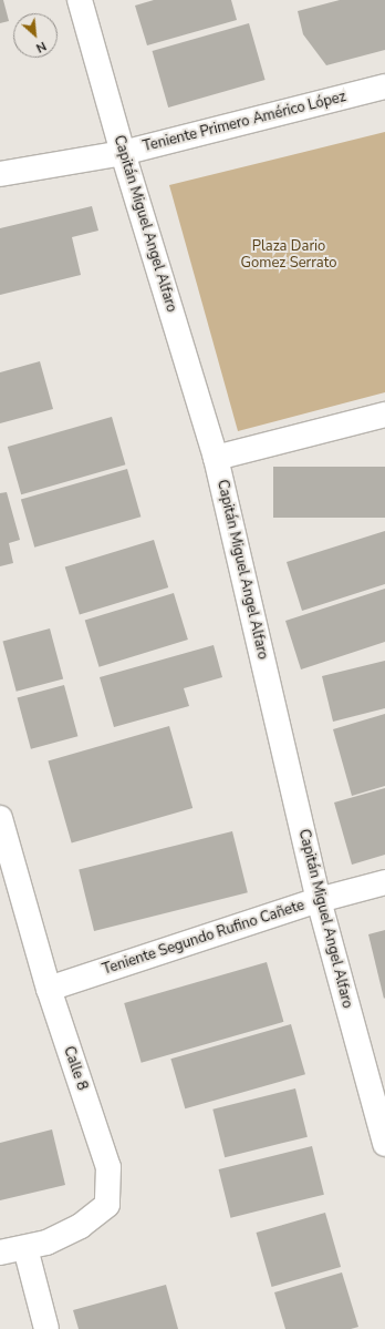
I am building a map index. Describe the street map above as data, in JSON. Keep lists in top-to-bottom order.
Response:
{
  "streets": {
    "street": [
      "Teniente Primero Américo López",
      "Capitán Miguel Angel Alfaro",
      "Teniente Segundo Rufino Cañete",
      "Calle 8"
    ]
  },
  "crossings": [
    ["Teniente Primero Américo López", "Capitán Miguel Angel Alfaro"],
    ["Capitán Miguel Angel Alfaro", "Teniente Segundo Rufino Cañete"],
    ["Teniente Segundo Rufino Cañete", "Calle 8"]
  ],
  "parks": ["Plaza Dario Gomez Serrato"],
  "north": "bottom right"
}
